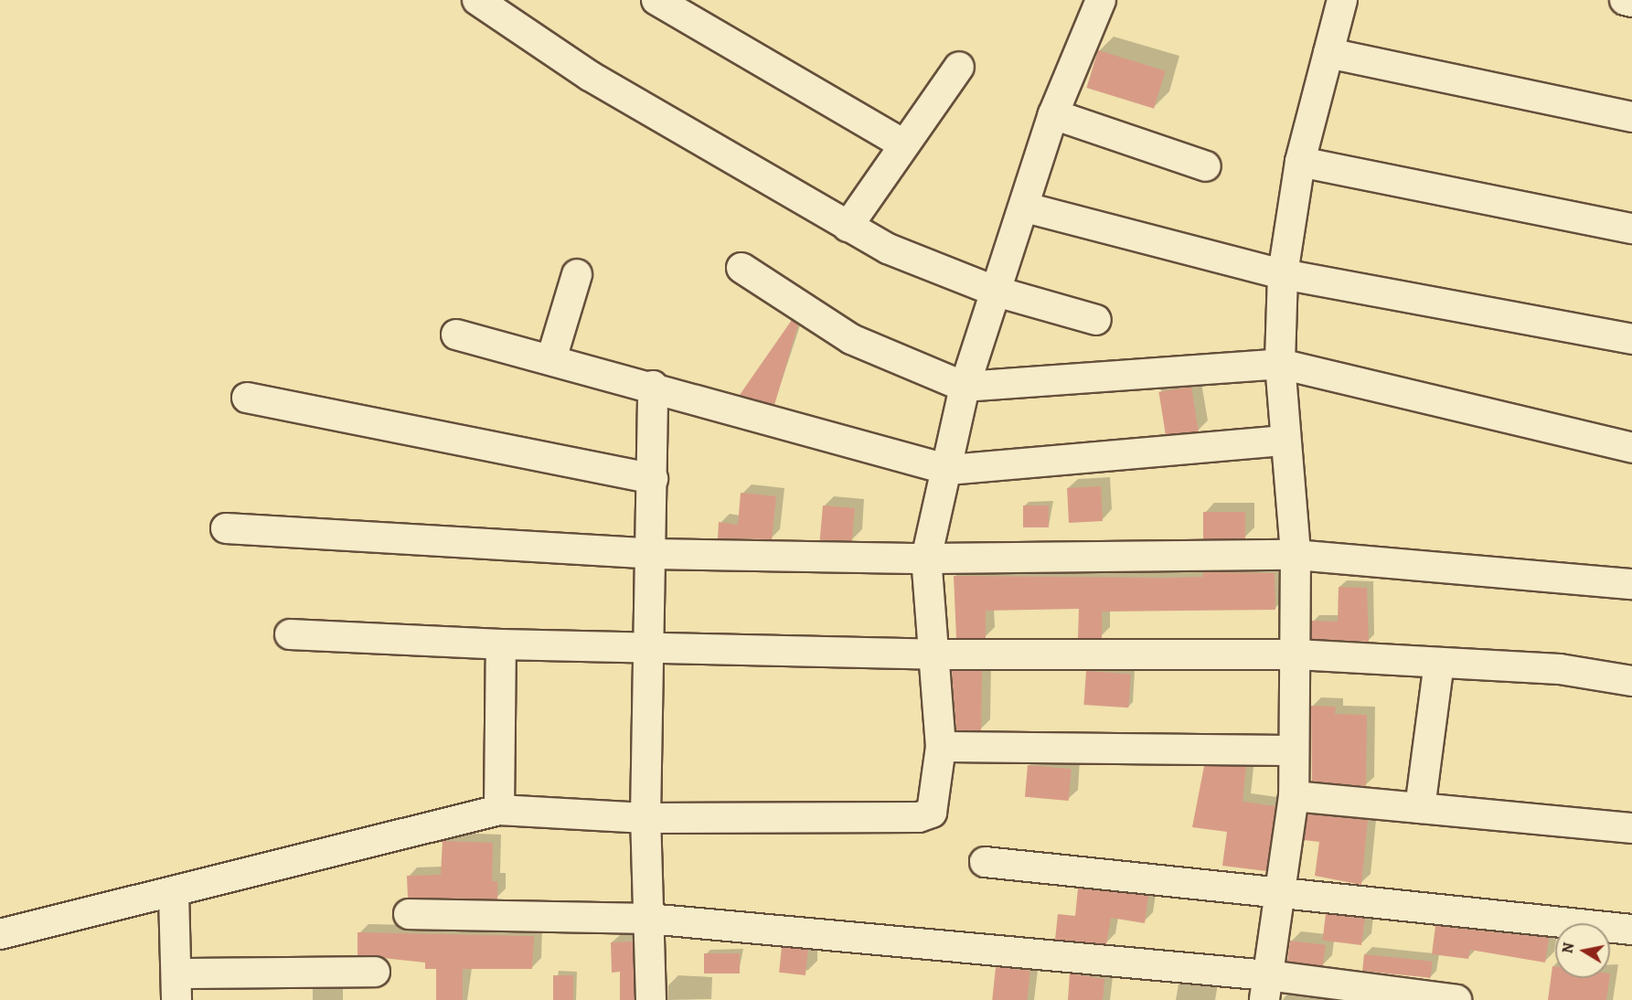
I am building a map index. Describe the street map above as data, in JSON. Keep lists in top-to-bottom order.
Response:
{
  "north": "left"
}
